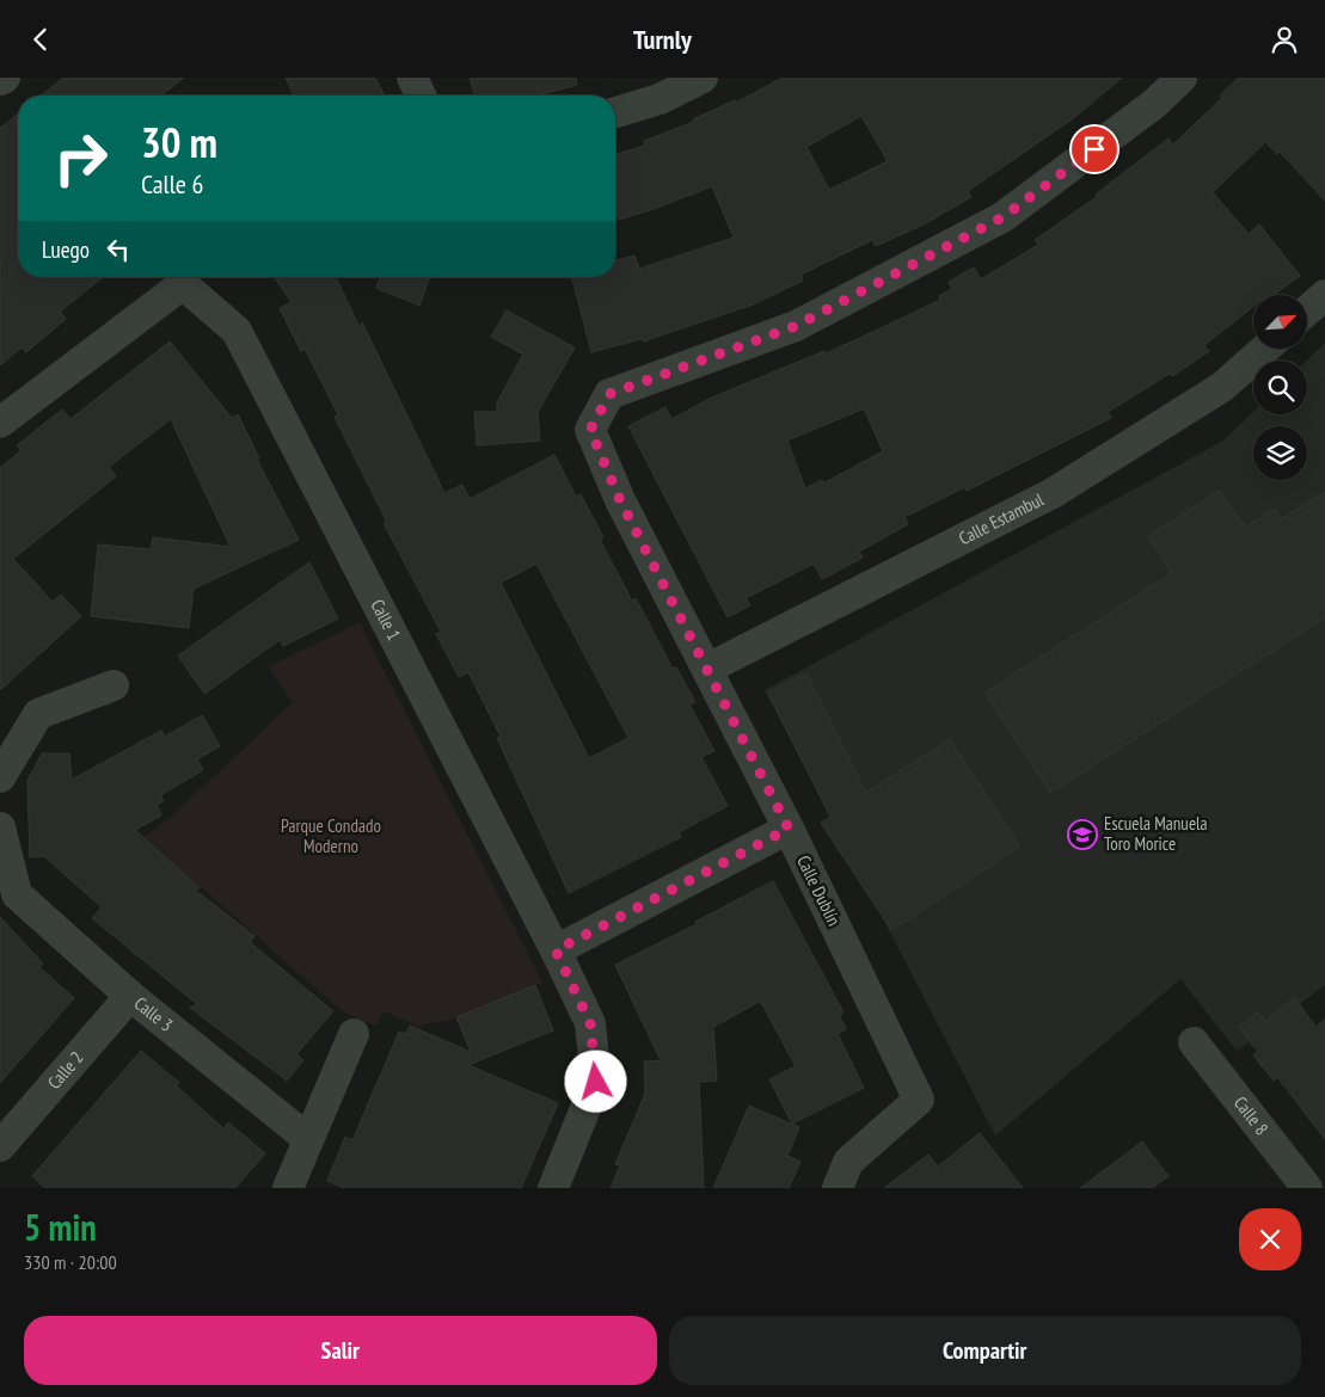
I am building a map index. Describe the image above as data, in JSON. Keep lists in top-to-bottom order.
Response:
{
  "streets": {
    "street": [
      "Calle Estambul",
      "Calle 1",
      "Calle Dublín",
      "Calle 3",
      "Calle 2",
      "Calle 8"
    ]
  },
  "crossings": [
    ["Calle Estambul", "Calle Dublín"],
    ["Calle 3", "Calle 2"]
  ],
  "parks": ["Parque Condado Moderno"],
  "places": {
    "school or university": ["Escuela Manuela Toro Morice"]
  },
  "north": "top right",
  "page": {
    "header": "Turnly",
    "turn": ["30 m", "Calle 6"],
    "then": "Luego",
    "heading": ["5 min", "330 m · 20:00"],
    "buttons": ["Salir", "Compartir"]
  }
}
